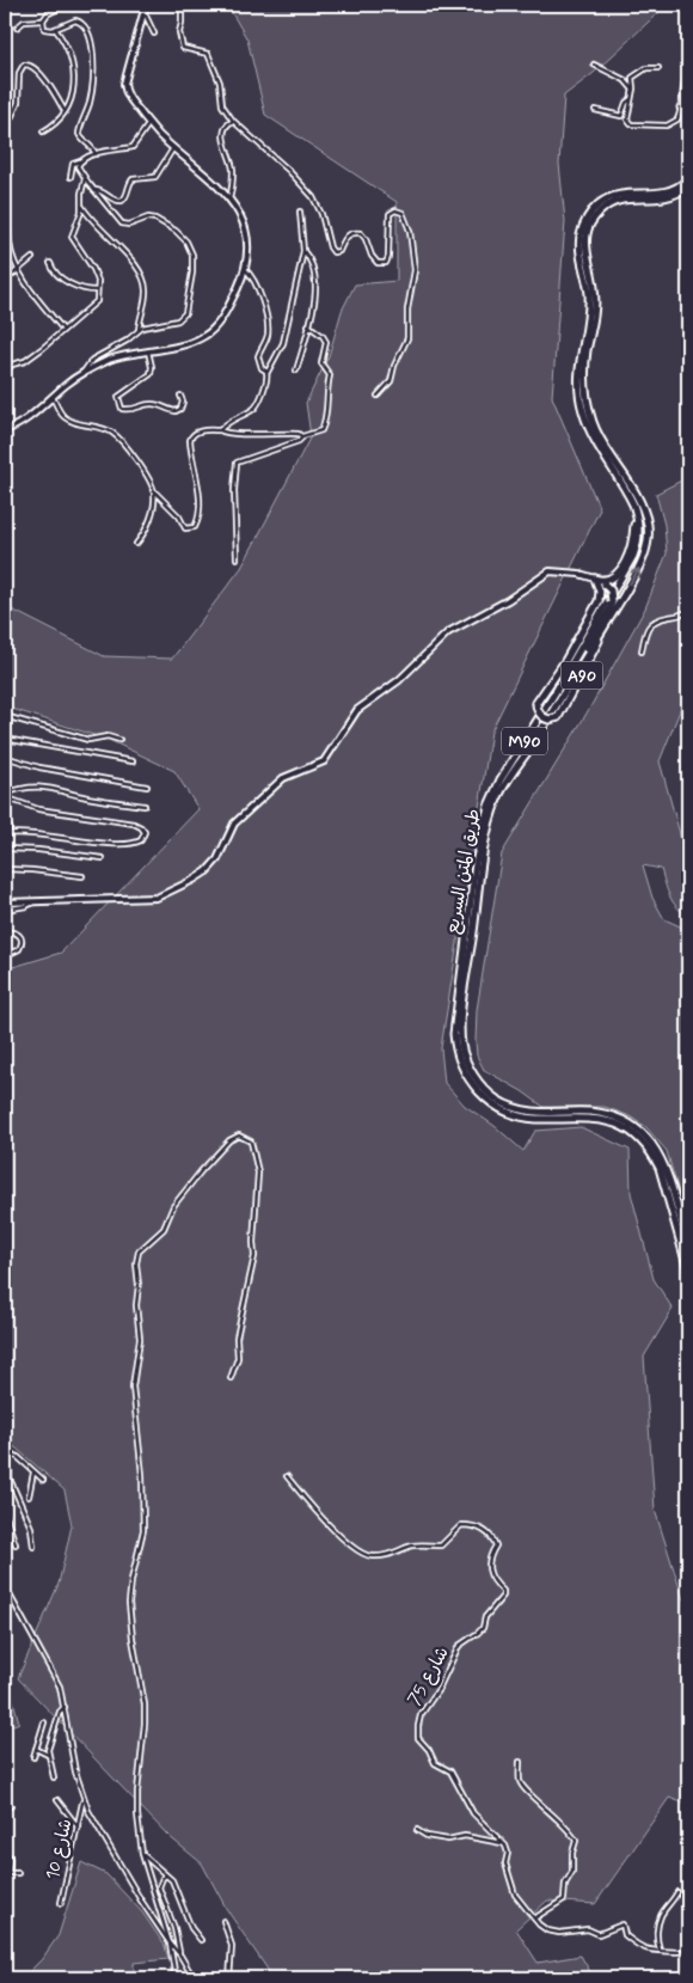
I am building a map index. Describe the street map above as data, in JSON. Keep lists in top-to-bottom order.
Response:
{
  "streets": {
    "highway": ["A90", "M90", "طريق المتن السريع"],
    "street": ["شارع 75", "شارع 10"]
  },
  "crossings": [
    ["A90", "طريق المتن السريع"]
  ]
}
